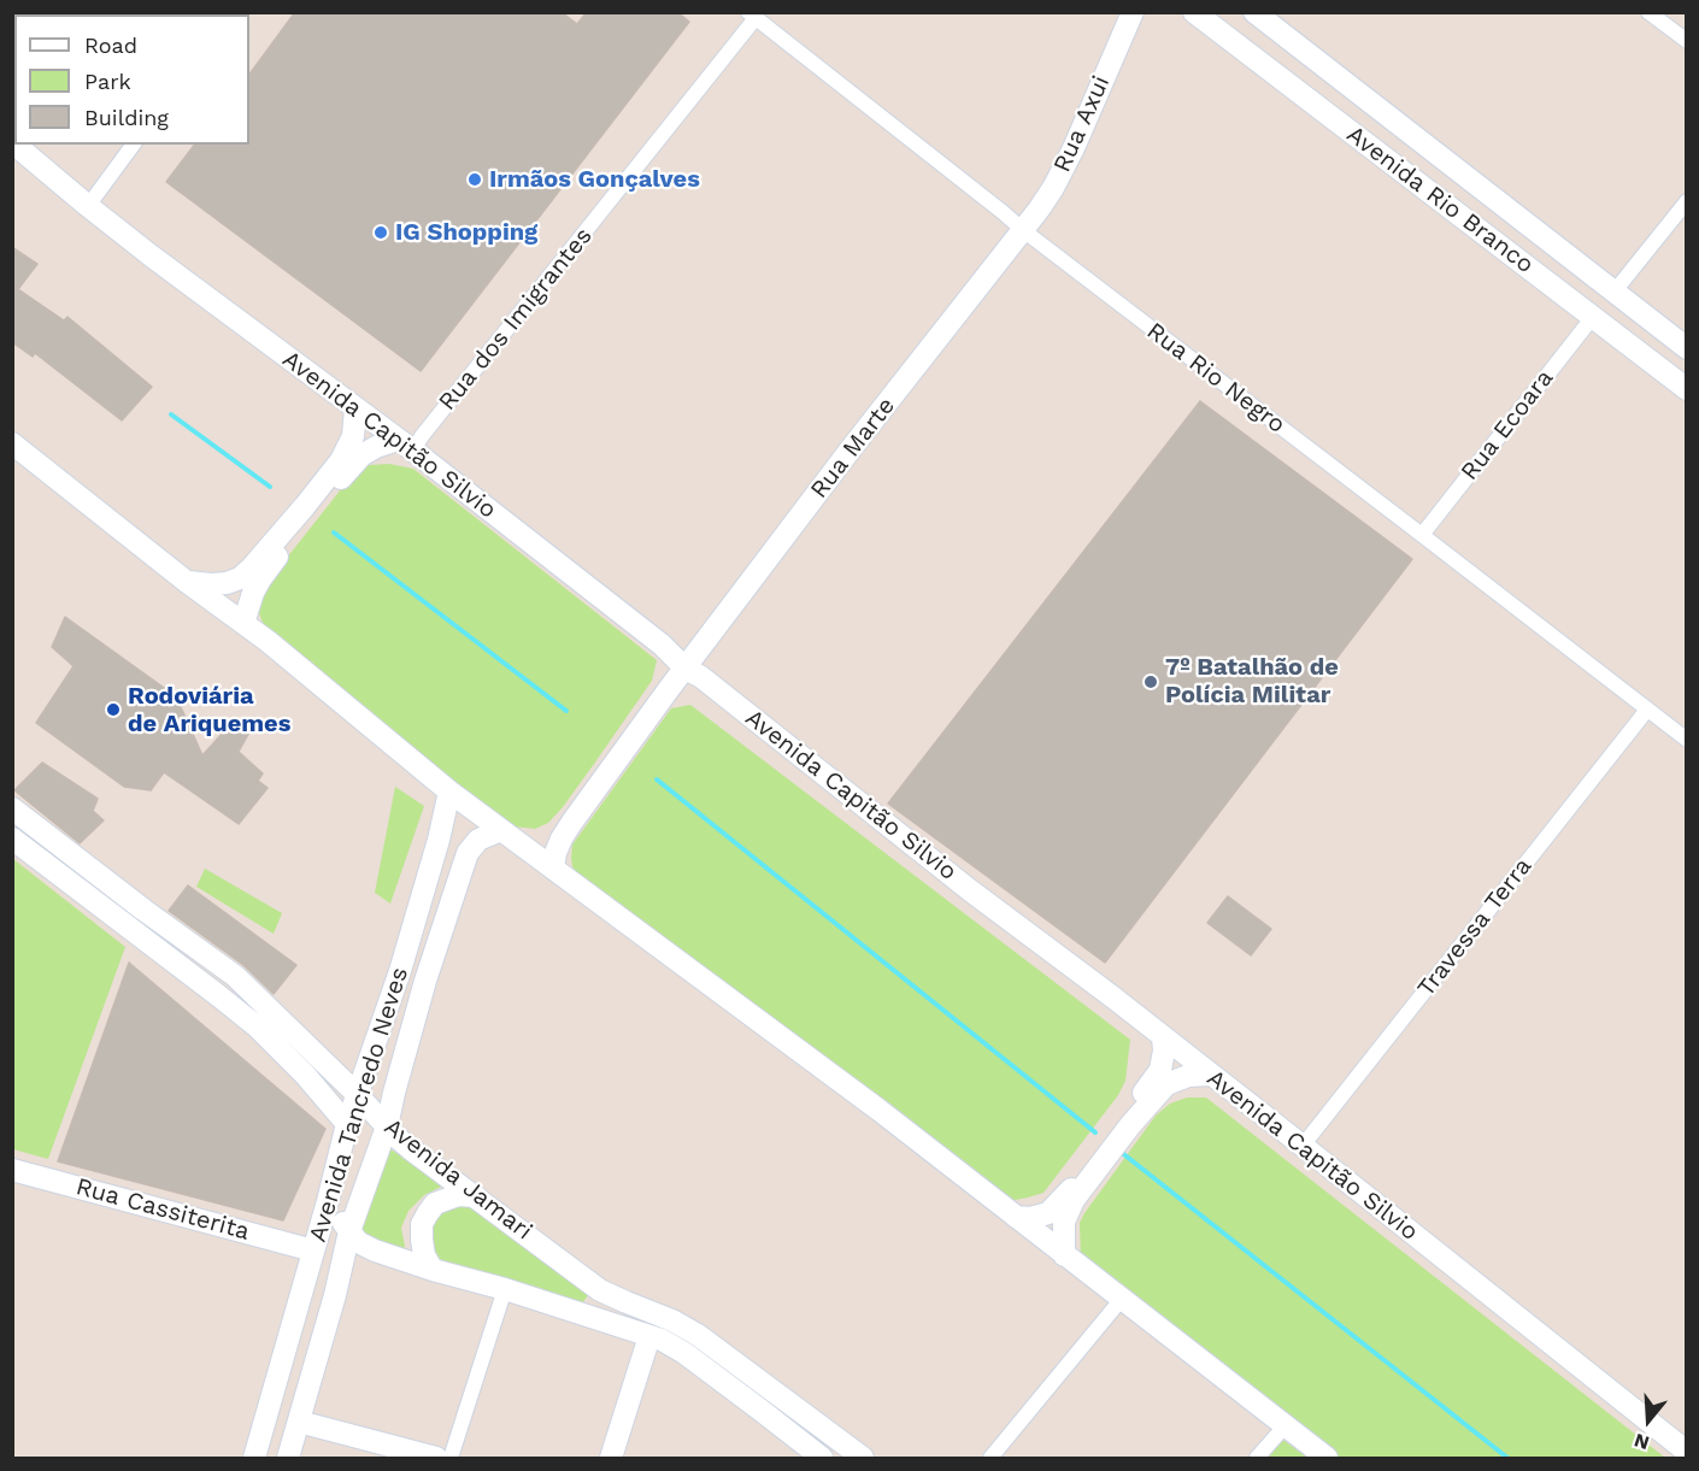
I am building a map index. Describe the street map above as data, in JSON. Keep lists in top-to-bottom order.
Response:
{
  "streets": {
    "main road": [
      "Rua Axui",
      "Avenida Rio Branco",
      "Avenida Capitão Silvio",
      "Rua Marte",
      "Avenida Tancredo Neves",
      "Avenida Jamari",
      "Rua Cassiterita"
    ],
    "street": [
      "Rua dos Imigrantes",
      "Rua Rio Negro",
      "Rua Ecoara",
      "Travessa Terra"
    ]
  },
  "crossings": [
    ["Rua Axui", "Rua Rio Negro"],
    ["Rua Axui", "Rua Marte"],
    ["Avenida Rio Branco", "Rua Ecoara"],
    ["Rua dos Imigrantes", "Rua Rio Negro"],
    ["Rua dos Imigrantes", "Avenida Capitão Silvio"],
    ["Rua Rio Negro", "Rua Ecoara"],
    ["Rua Rio Negro", "Rua Marte"],
    ["Rua Rio Negro", "Travessa Terra"],
    ["Avenida Capitão Silvio", "Rua Marte"],
    ["Avenida Capitão Silvio", "Travessa Terra"],
    ["Avenida Tancredo Neves", "Avenida Jamari"],
    ["Avenida Tancredo Neves", "Rua Cassiterita"]
  ],
  "places": [
    "Irmãos Gonçalves",
    "IG Shopping",
    "7º Batalhão de Polícia Militar",
    "Rodoviária de Ariquemes"
  ],
  "legend": ["Road", "Park", "Building"],
  "north": "bottom"
}
